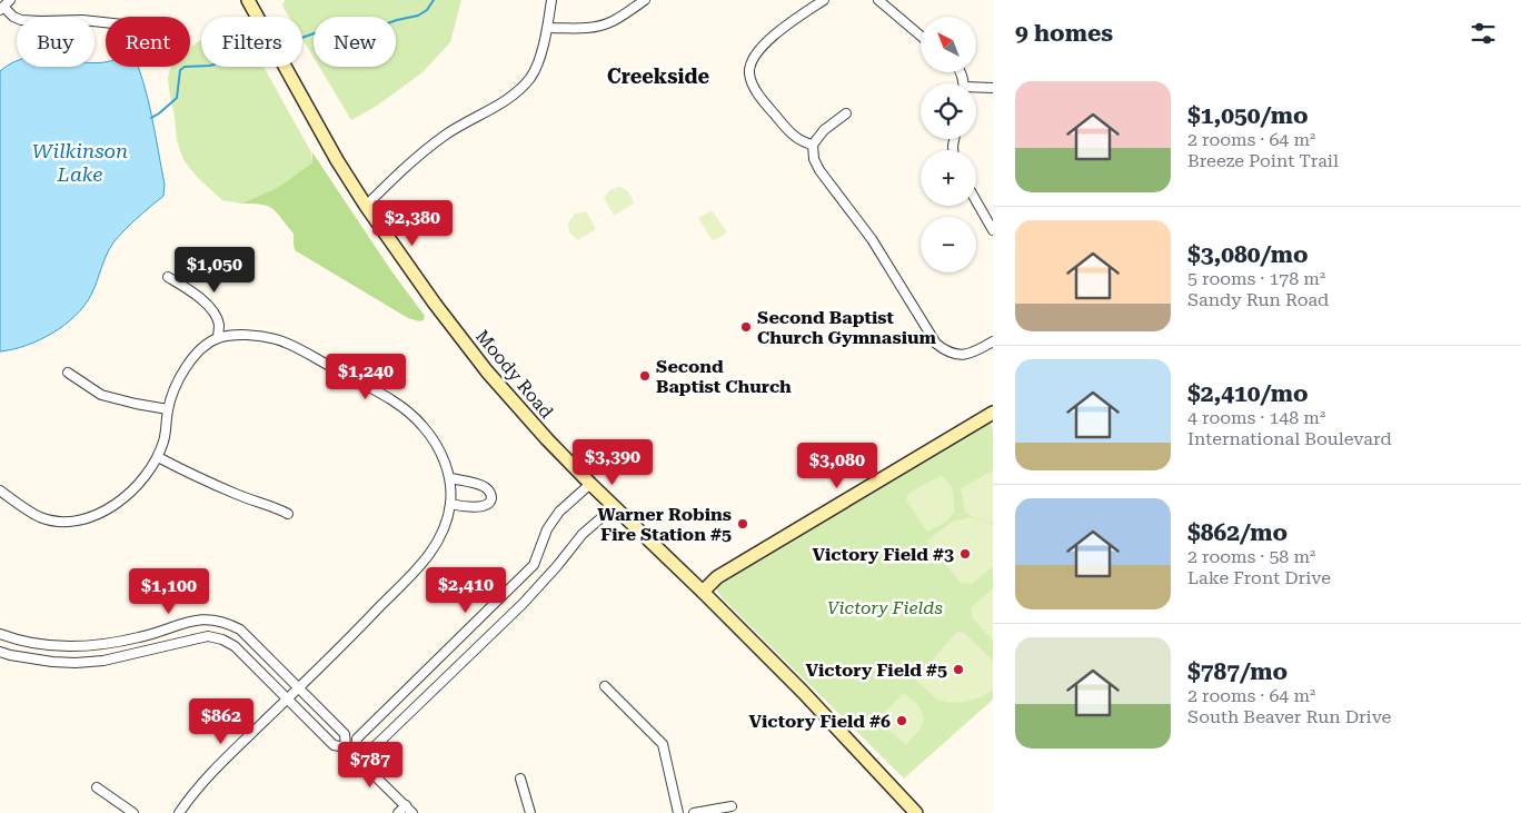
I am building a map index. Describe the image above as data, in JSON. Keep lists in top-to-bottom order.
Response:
{
  "streets": {
    "main road": ["Moody Road"]
  },
  "districts": ["Creekside"],
  "water": ["Wilkinson Lake"],
  "parks": ["Victory Fields"],
  "places": [
    "Second Baptist Church Gymnasium",
    "Second Baptist Church",
    "Warner Robins Fire Station #5",
    "Victory Field #3",
    "Victory Field #5",
    "Victory Field #6"
  ],
  "north": "top left",
  "page": {
    "heading": "9 homes",
    "map_buttons": ["+", "−"],
    "chip": [
      "Buy",
      "Rent",
      "Filters",
      "New"
    ],
    "list": [
      {
        "name": "$1,050/mo",
        "note": "2 rooms · 64 m² · Breeze Point Trail"
      },
      {
        "name": "$3,080/mo",
        "note": "5 rooms · 178 m² · Sandy Run Road"
      },
      {
        "name": "$2,410/mo",
        "note": "4 rooms · 148 m² · International Boulevard"
      },
      {
        "name": "$862/mo",
        "note": "2 rooms · 58 m² · Lake Front Drive"
      },
      {
        "name": "$787/mo",
        "note": "2 rooms · 64 m² · South Beaver Run Drive"
      }
    ],
    "price": [
      "$2,380",
      "$1,050",
      "$1,240",
      "$3,390",
      "$3,080",
      "$2,410",
      "$1,100",
      "$862",
      "$787"
    ]
  }
}
